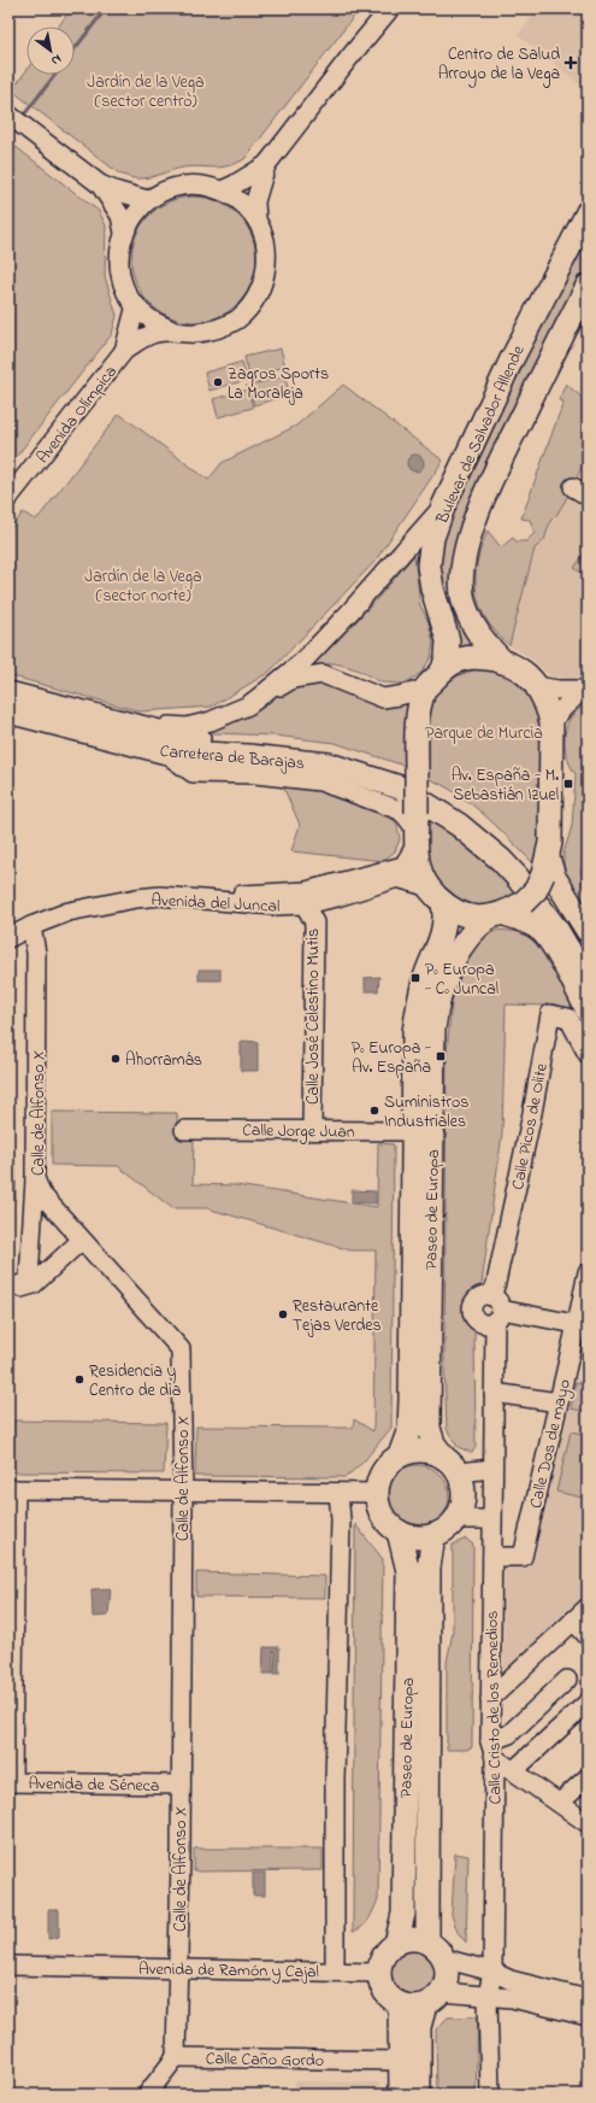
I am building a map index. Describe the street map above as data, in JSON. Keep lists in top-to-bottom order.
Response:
{
  "streets": {
    "main road": ["Bulevar de Salvador Allende", "Carretera de Barajas", "Paseo de Europa"],
    "street": [
      "Avenida Olímpica",
      "Avenida del Juncal",
      "Calle José Celestino Mutis",
      "Calle de Alfonso X",
      "Calle Picos de Olite",
      "Calle Jorge Juan",
      "Calle Dos de mayo",
      "Calle Cristo de los Remedios",
      "Avenida de Séneca",
      "Avenida de Ramón y Cajal",
      "Calle Caño Gordo"
    ]
  },
  "crossings": [
    ["Avenida del Juncal", "Calle José Celestino Mutis"],
    ["Avenida del Juncal", "Calle de Alfonso X"],
    ["Calle José Celestino Mutis", "Calle Jorge Juan"],
    ["Calle de Alfonso X", "Avenida de Séneca"],
    ["Calle de Alfonso X", "Avenida de Ramón y Cajal"],
    ["Calle de Alfonso X", "Calle Caño Gordo"],
    ["Calle Picos de Olite", "Calle Cristo de los Remedios"],
    ["Calle Jorge Juan", "Paseo de Europa"],
    ["Paseo de Europa", "Avenida de Ramón y Cajal"],
    ["Calle Dos de mayo", "Calle Cristo de los Remedios"]
  ],
  "parks": ["Jardín de la Vega (sector centro)", "Jardín de la Vega (sector norte)", "Parque de Murcia"],
  "places": {
    "health": ["Centro de Salud Arroyo de la Vega"],
    "other": [
      "Zagros Sports La Moraleja",
      "Ahorramás",
      "Suministros Industriales",
      "Restaurante Tejas Verdes",
      "Residencia y Centro de dia"
    ],
    "transit": ["Av. España - M. Sebastián Izuel", "Pº Europa - Cº Juncal", "Pº Europa - Av. España"]
  },
  "north": "bottom right"
}
